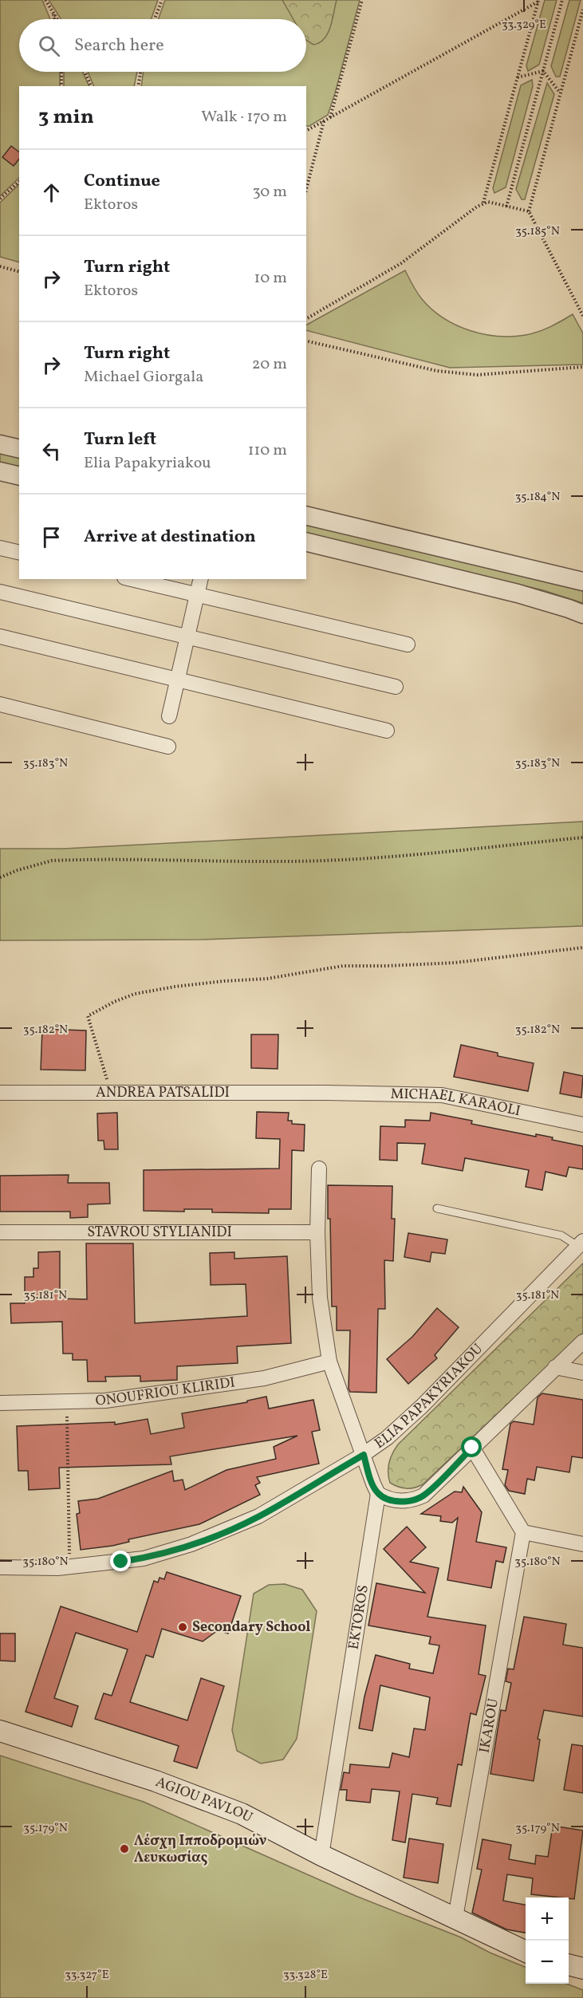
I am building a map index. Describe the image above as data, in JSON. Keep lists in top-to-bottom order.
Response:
{
  "streets": {
    "main road": ["AGIOU PAVLOU"],
    "street": [
      "ANDREA PATSALIDI",
      "MICHAEL KARAOLI",
      "STAVROU STYLIANIDI",
      "ONOUFRIOU KLIRIDI",
      "ELIA PAPAKYRIAKOU",
      "EKTOROS",
      "IKAROU"
    ]
  },
  "crossings": [
    ["ANDREA PATSALIDI", "MICHAEL KARAOLI"],
    ["EKTOROS", "AGIOU PAVLOU"],
    ["IKAROU", "AGIOU PAVLOU"]
  ],
  "places": ["Secondary School", "Λέσχη Ιπποδρομιών Λευκωσίας"],
  "page": {
    "search": "Search here",
    "heading": ["3 min", "Walk · 170 m"],
    "list": [
      ["Continue", "Ektoros", "30 m"],
      ["Turn right", "Ektoros", "10 m"],
      ["Turn right", "Michael Giorgala", "20 m"],
      ["Turn left", "Elia Papakyriakou", "110 m"],
      "Arrive at destination"
    ],
    "map_buttons": ["+", "−"]
  },
  "coordinates": [
    "33.329°E",
    "35.185°N",
    "35.184°N",
    "35.183°N",
    "35.182°N",
    "35.181°N",
    "35.180°N",
    "35.179°N",
    "33.327°E",
    "33.328°E"
  ]
}
